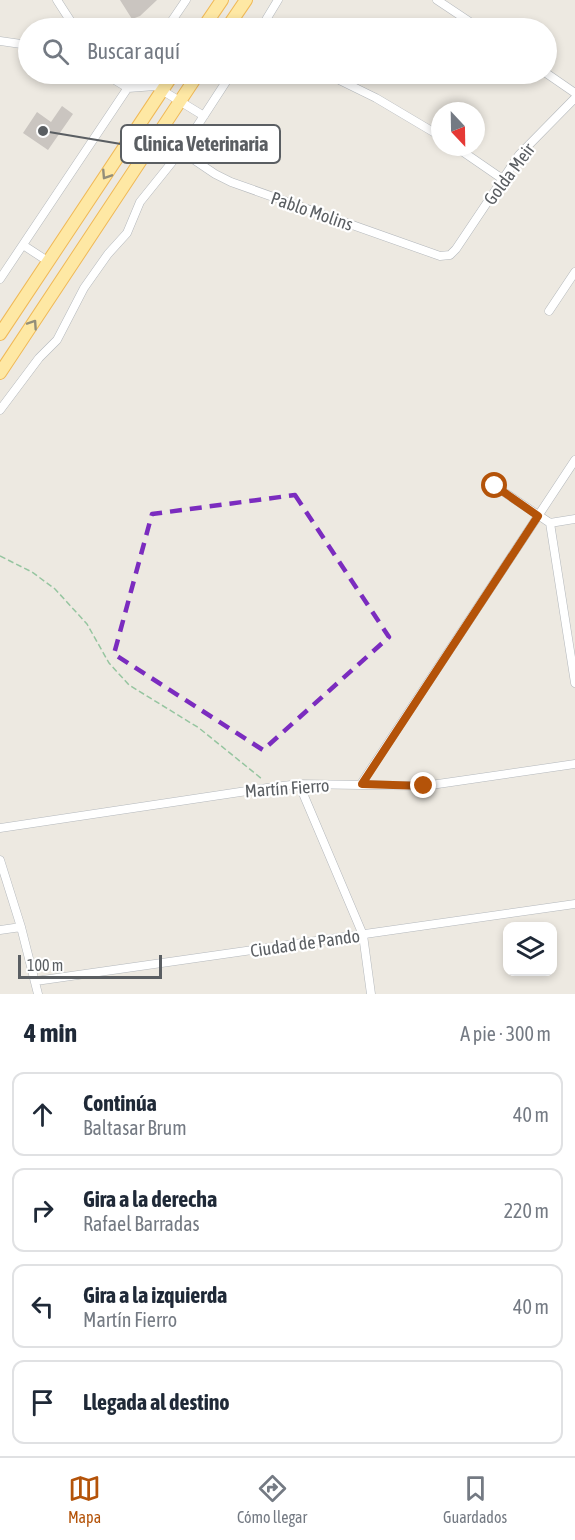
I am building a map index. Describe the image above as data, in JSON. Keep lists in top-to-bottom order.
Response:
{
  "streets": {
    "street": [
      "Golda Meir",
      "Pablo Molins",
      "Martín Fierro",
      "Ciudad de Pando"
    ]
  },
  "crossings": [
    ["Golda Meir", "Pablo Molins"]
  ],
  "places": ["Clinica Veterinaria"],
  "scale_bar": "100 m",
  "north": "bottom",
  "page": {
    "search": "Buscar aquí",
    "scale": "100 m",
    "heading": ["4 min", "A pie · 300 m"],
    "list": [
      ["Continúa", "Baltasar Brum", "40 m"],
      ["Gira a la derecha", "Rafael Barradas", "220 m"],
      ["Gira a la izquierda", "Martín Fierro", "40 m"],
      "Llegada al destino"
    ],
    "nav": ["Mapa", "Cómo llegar", "Guardados"]
  }
}
